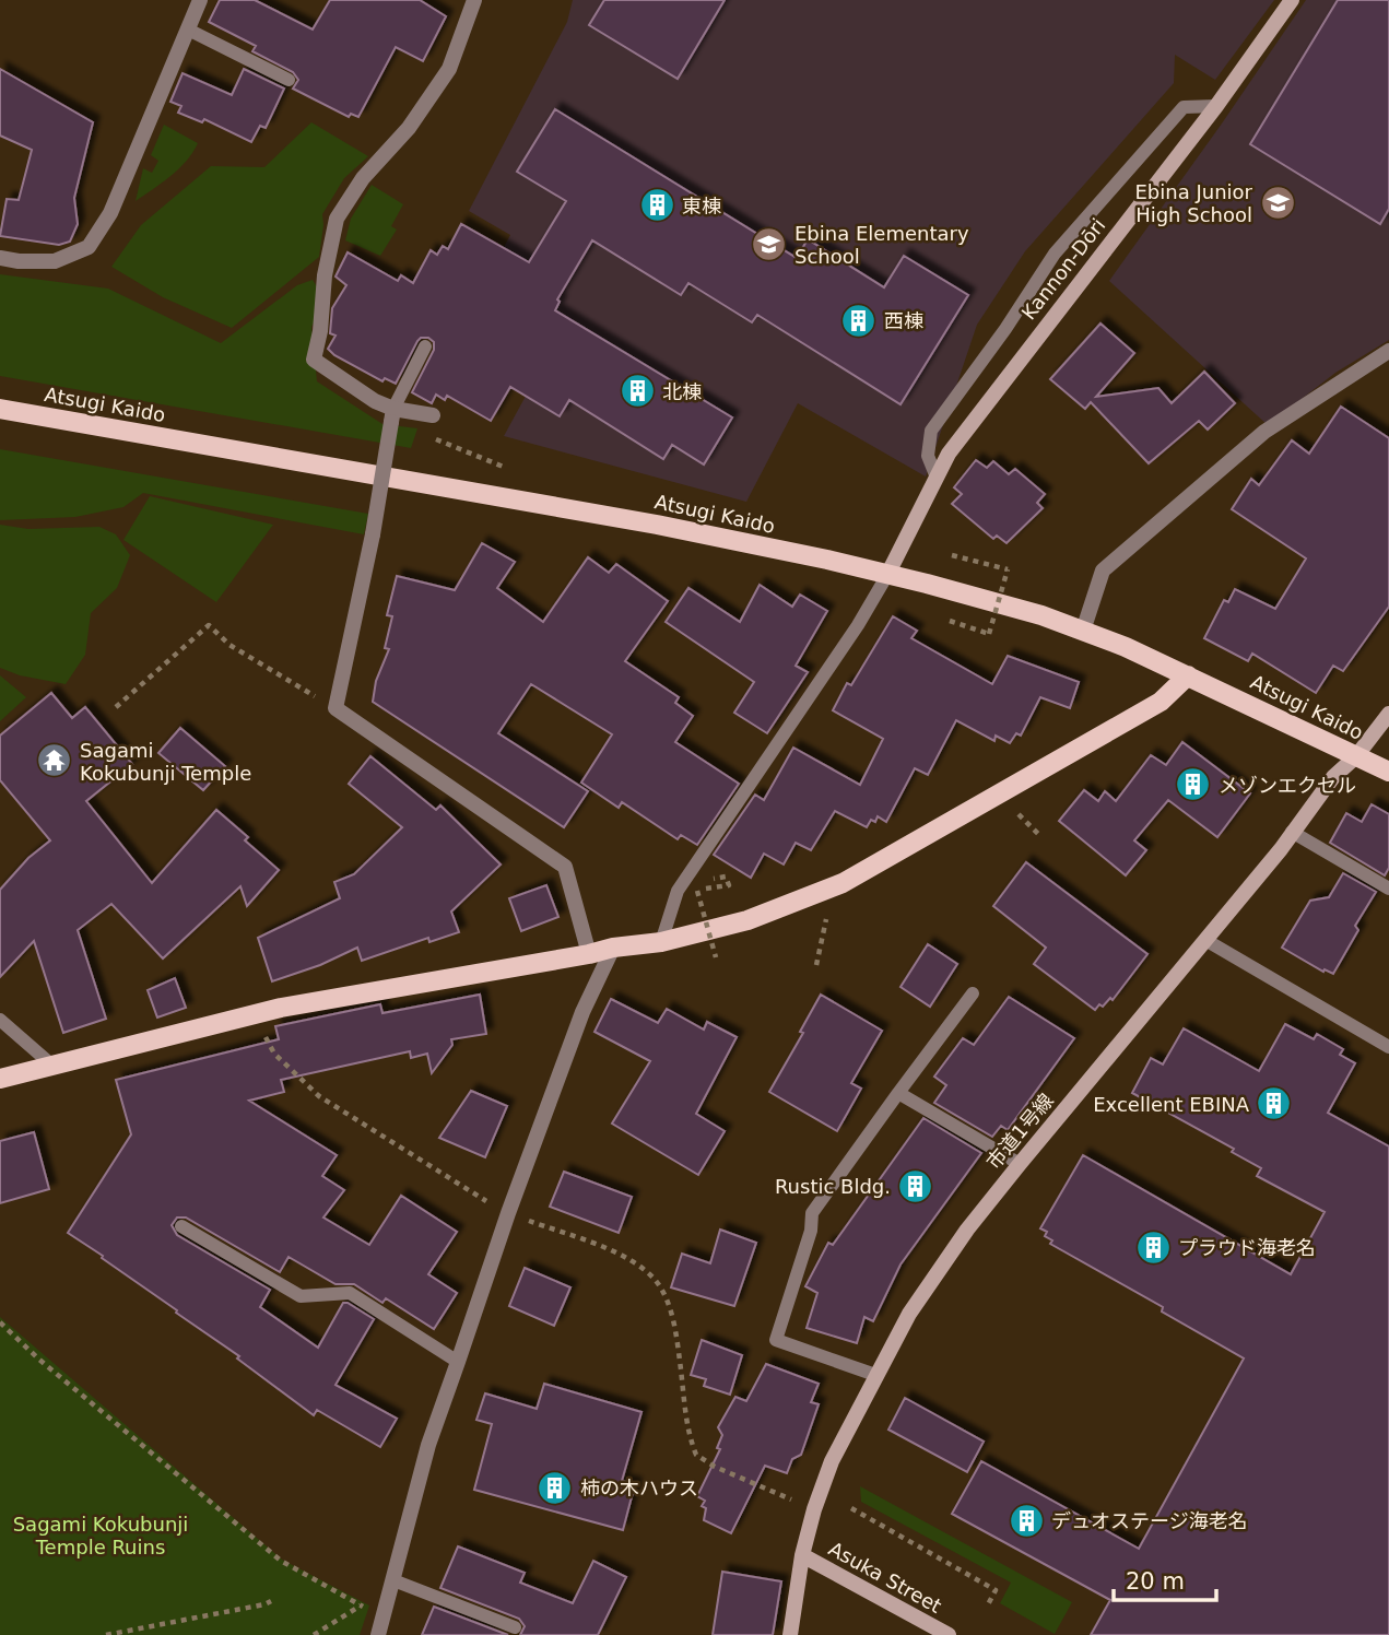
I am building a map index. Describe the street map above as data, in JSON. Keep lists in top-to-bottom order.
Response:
{
  "streets": {
    "main road": ["Atsugi Kaido"],
    "street": ["Kannon-Dōri", "市道1号線", "Asuka Street"]
  },
  "crossings": [
    ["Kannon-Dōri", "Atsugi Kaido"],
    ["Atsugi Kaido", "市道1号線"],
    ["市道1号線", "Asuka Street"]
  ],
  "parks": ["Sagami Kokubunji Temple Ruins"],
  "places": {
    "school or university": ["Ebina Junior High School", "Ebina Elementary School"],
    "building": [
      "東棟",
      "西棟",
      "北棟",
      "メゾンエクセル",
      "Excellent EBINA",
      "Rustic Bldg.",
      "プラウド海老名",
      "柿の木ハウス",
      "デュオステージ海老名"
    ],
    "temple": ["Sagami Kokubunji Temple"]
  },
  "scale_bar": "20 m"
}
